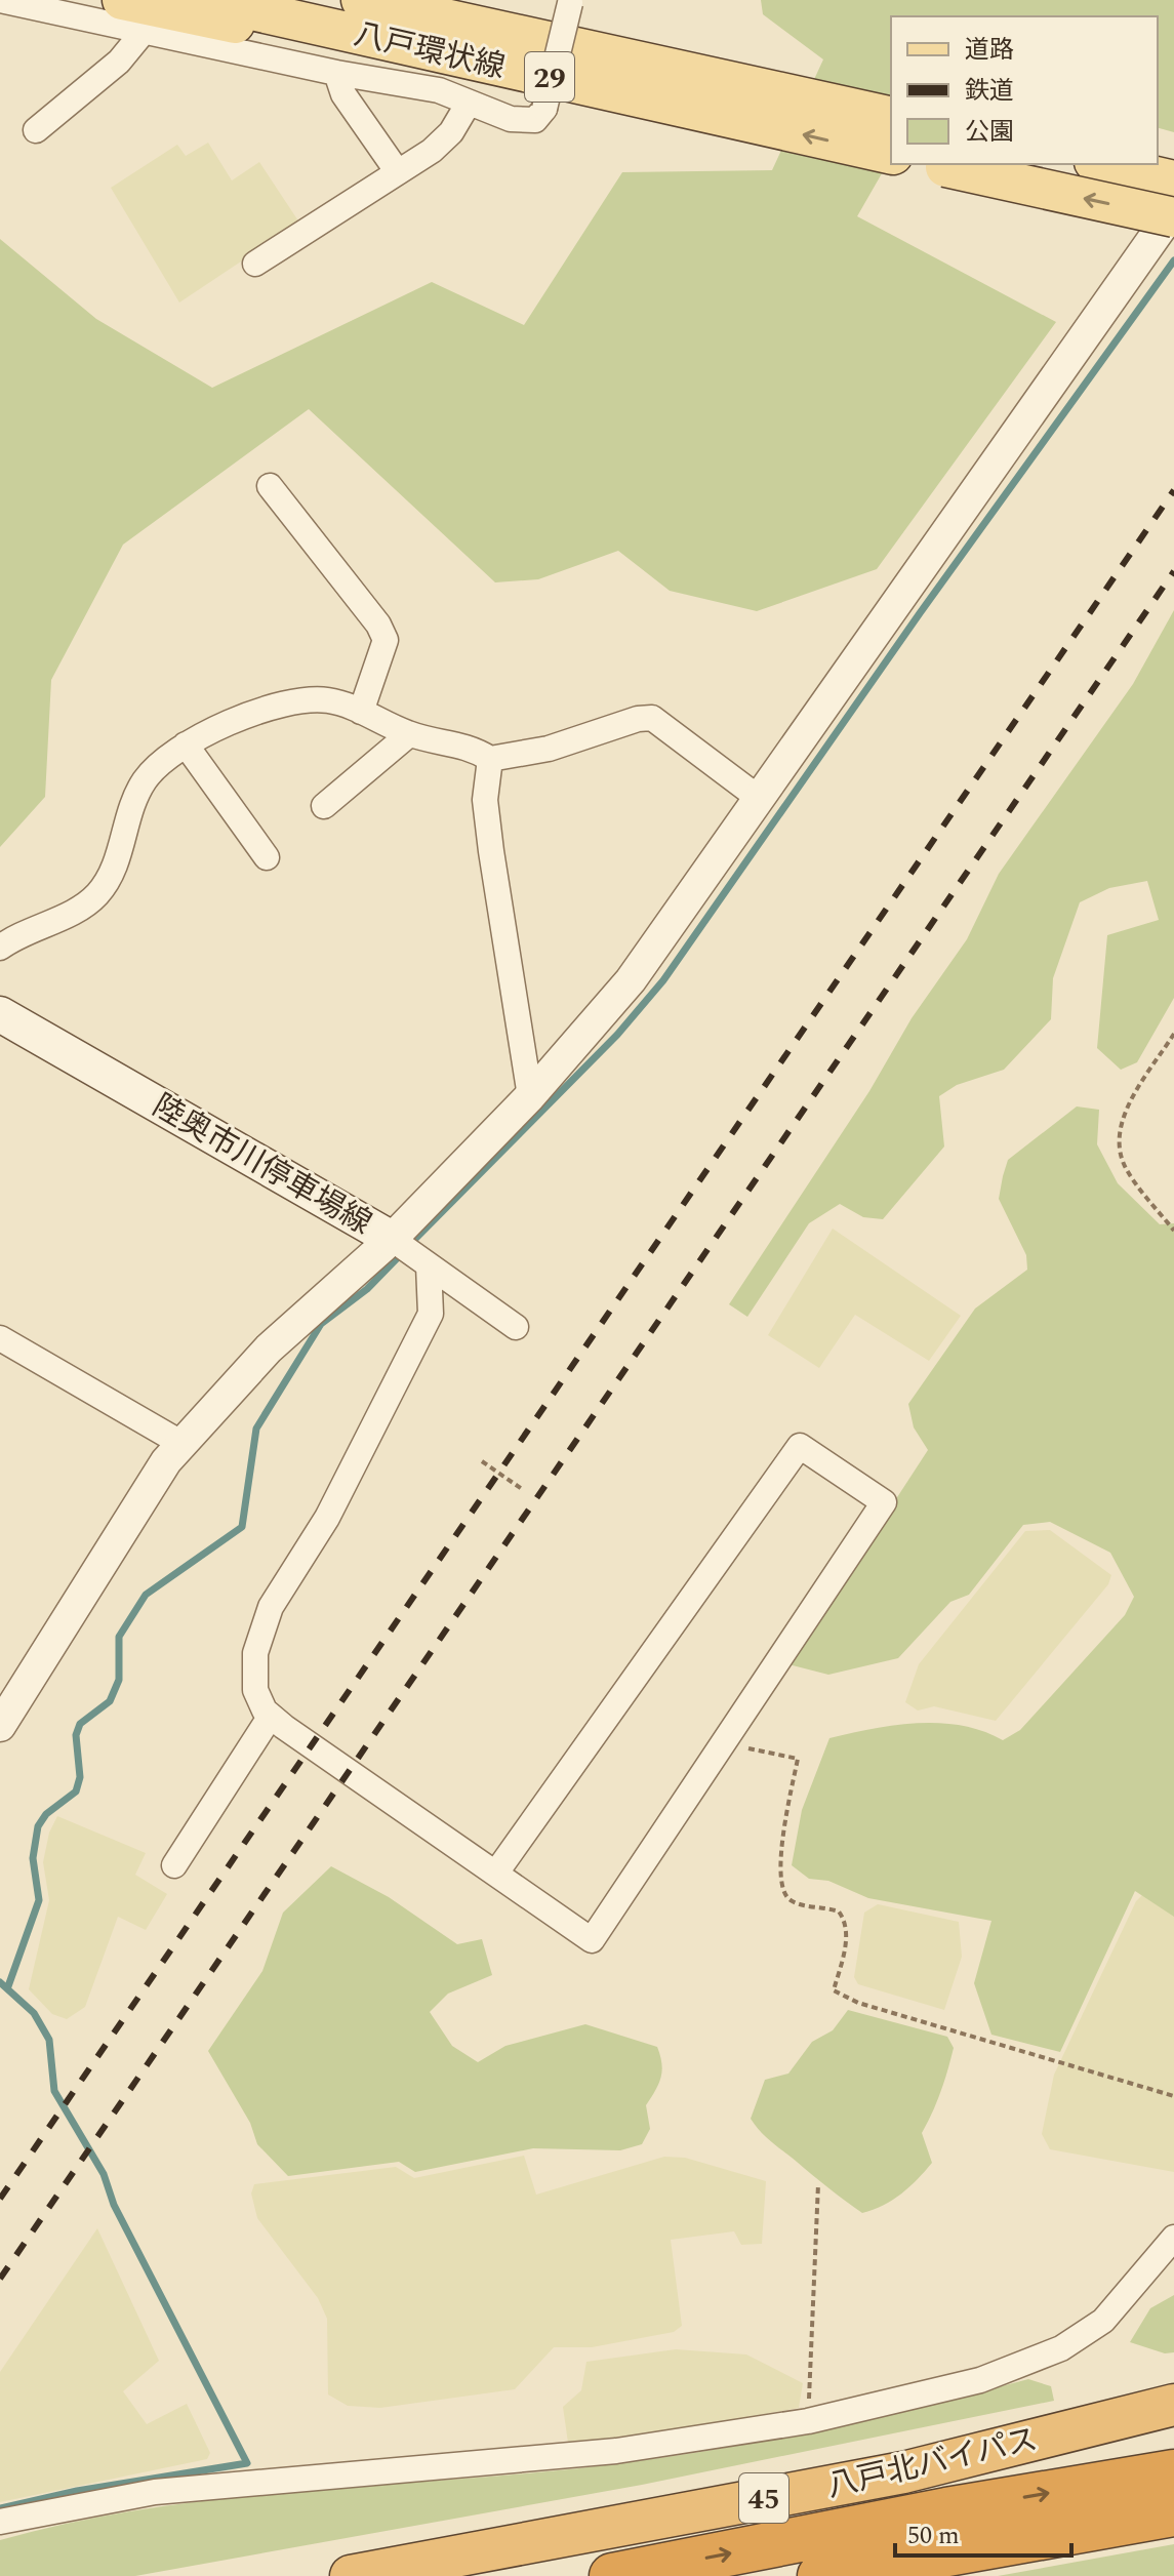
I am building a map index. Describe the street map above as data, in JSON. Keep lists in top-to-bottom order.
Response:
{
  "streets": {
    "highway": ["八戸北バイパス", "45"],
    "main road": ["八戸環状線", "29", "陸奥市川停車場線"]
  },
  "crossings": [
    ["八戸環状線", "29"]
  ],
  "legend": ["道路", "鉄道", "公園"],
  "scale_bar": "50 m"
}
